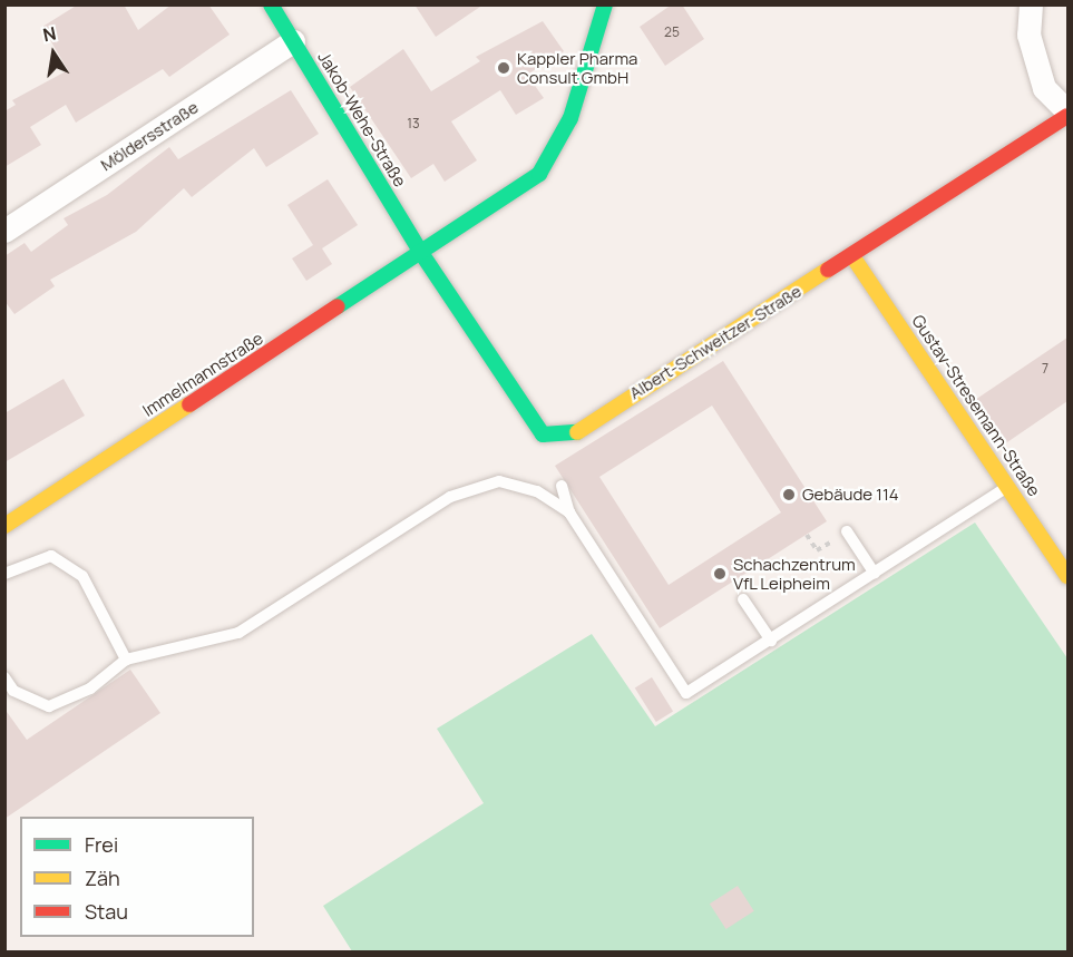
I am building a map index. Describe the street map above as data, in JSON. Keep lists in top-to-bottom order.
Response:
{
  "streets": {
    "street": [
      "Jakob-Wehe-Straße",
      "Möldersstraße",
      "Albert-Schweitzer-Straße",
      "Immelmannstraße",
      "Gustav-Stresemann-Straße"
    ]
  },
  "crossings": [
    ["Jakob-Wehe-Straße", "Möldersstraße"],
    ["Jakob-Wehe-Straße", "Albert-Schweitzer-Straße"],
    ["Jakob-Wehe-Straße", "Immelmannstraße"],
    ["Albert-Schweitzer-Straße", "Immelmannstraße"],
    ["Albert-Schweitzer-Straße", "Gustav-Stresemann-Straße"]
  ],
  "places": ["Kappler Pharma Consult GmbH", "Gebäude 114", "Schachzentrum VfL Leipheim"],
  "house_numbers": ["25", "13", "7"],
  "legend": ["Frei", "Zäh", "Stau"],
  "north": "top"
}
